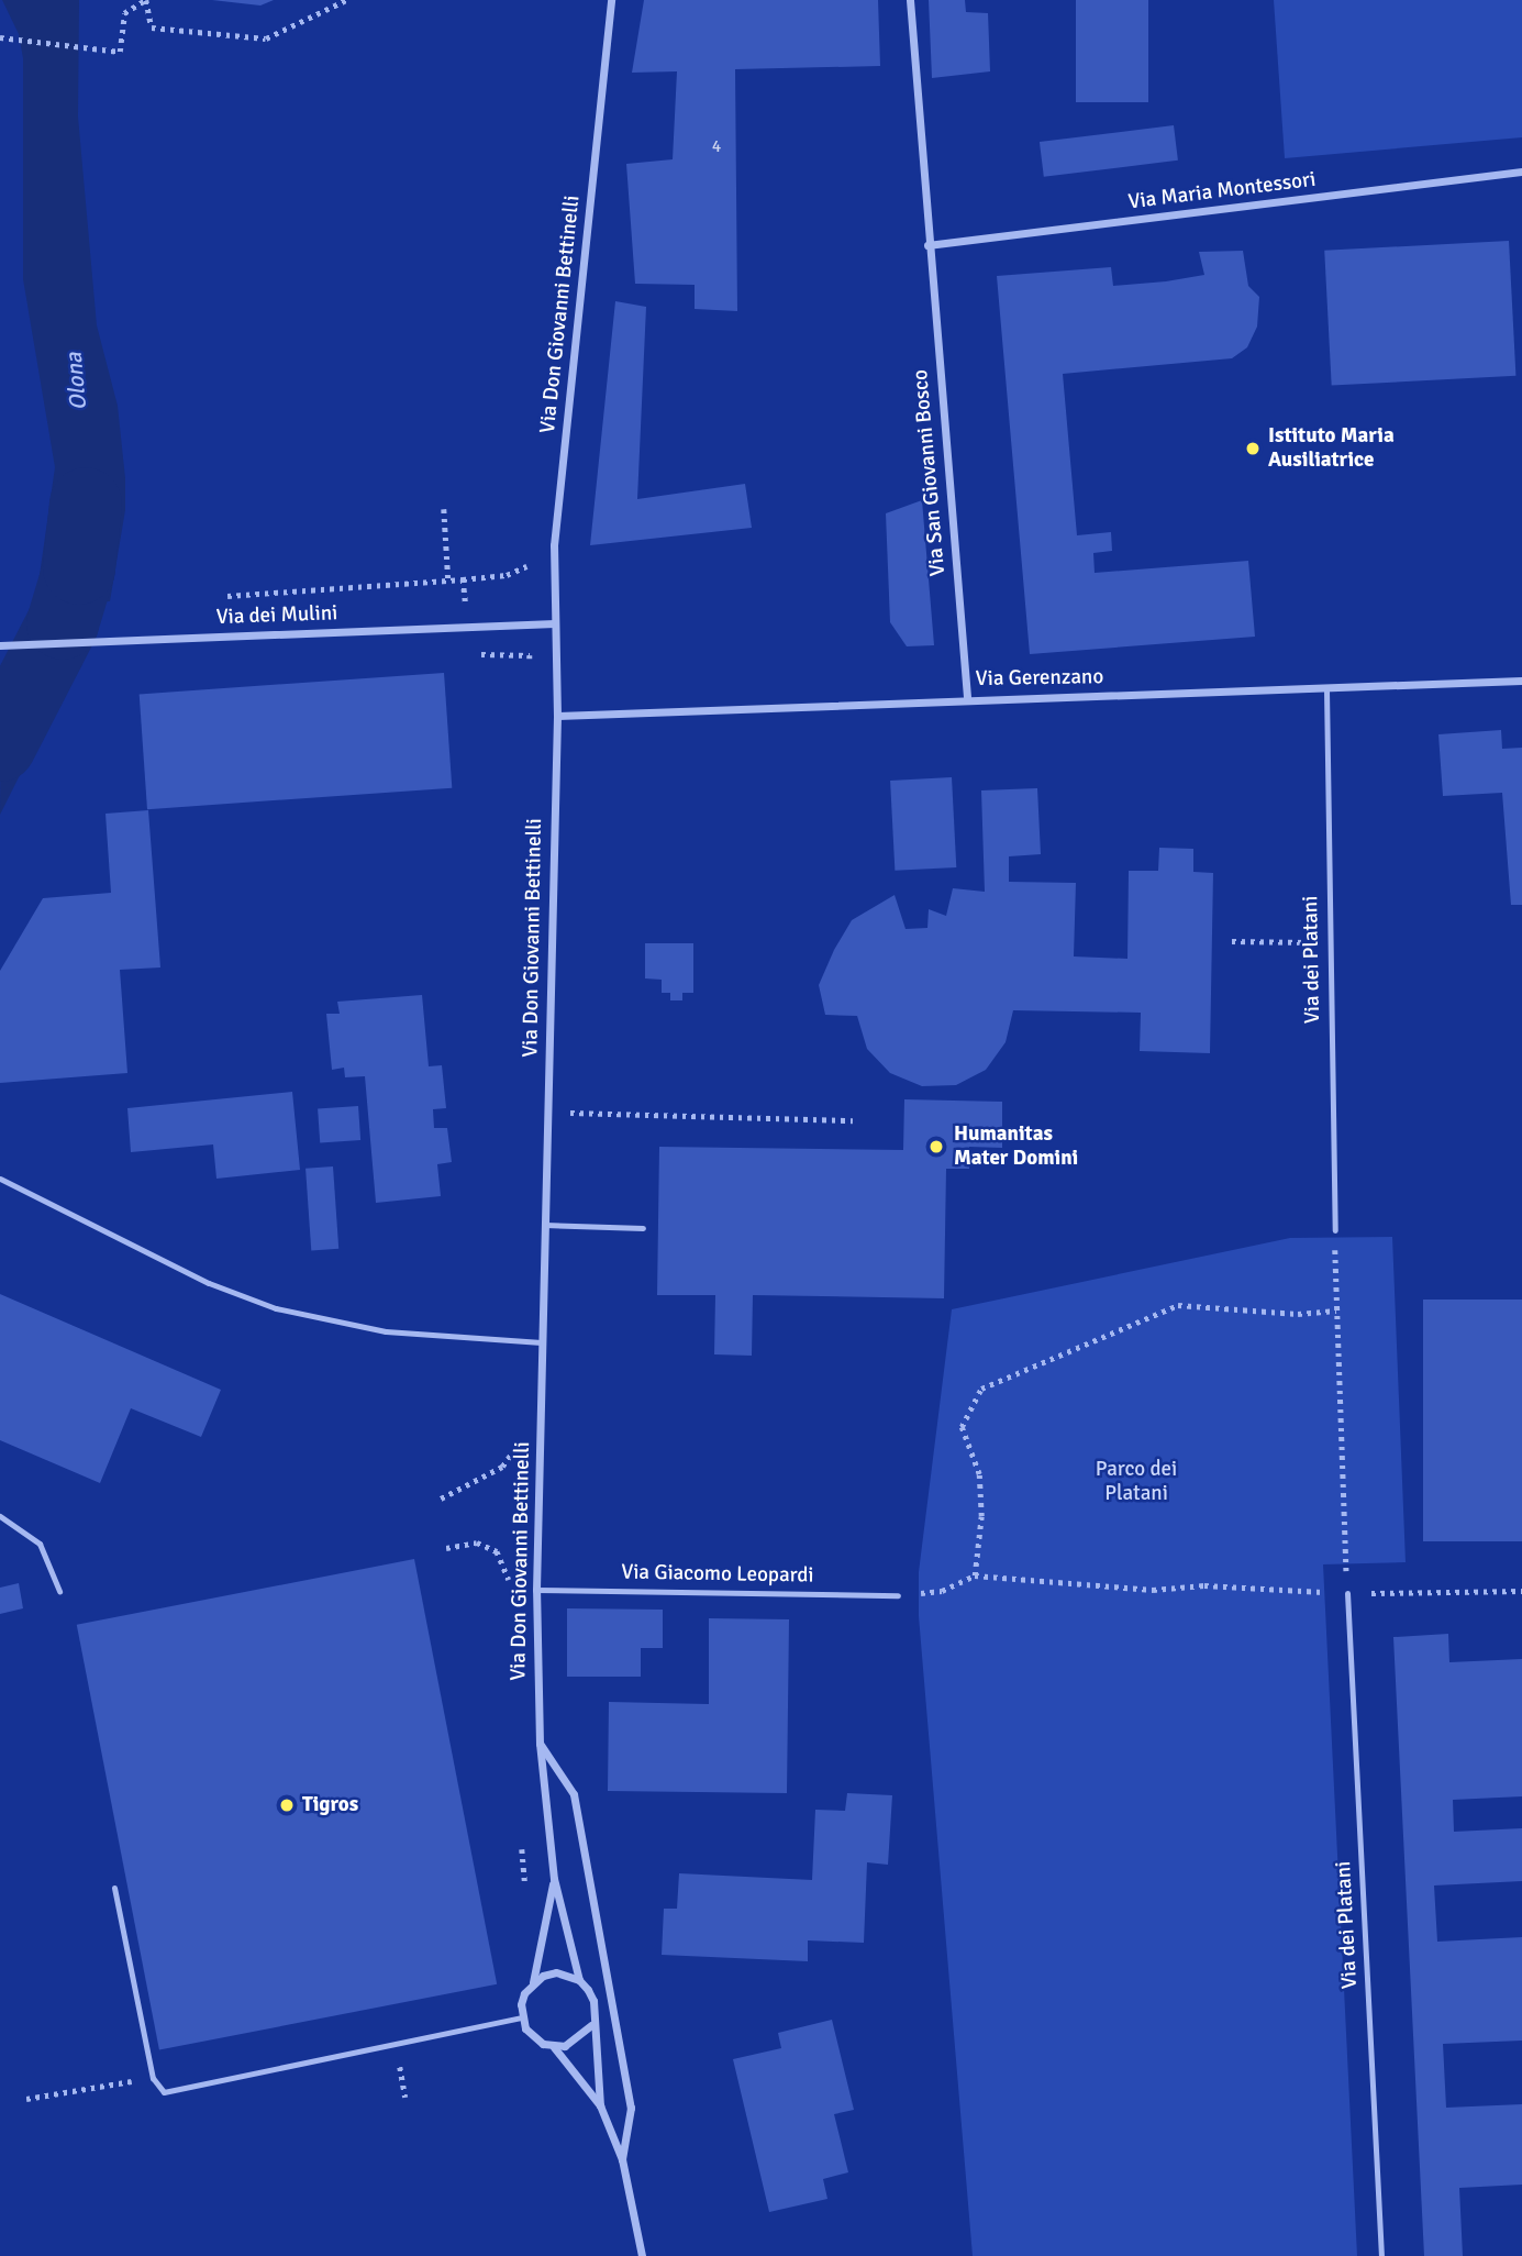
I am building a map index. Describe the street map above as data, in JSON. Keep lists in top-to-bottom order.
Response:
{
  "streets": {
    "street": [
      "Via Maria Montessori",
      "Via Don Giovanni Bettinelli",
      "Via San Giovanni Bosco",
      "Via dei Mulini",
      "Via Gerenzano"
    ],
    "lane": ["Via dei Platani", "Via Giacomo Leopardi"]
  },
  "crossings": [
    ["Via Maria Montessori", "Via San Giovanni Bosco"],
    ["Via Don Giovanni Bettinelli", "Via dei Mulini"],
    ["Via Don Giovanni Bettinelli", "Via Gerenzano"],
    ["Via Don Giovanni Bettinelli", "Via Giacomo Leopardi"],
    ["Via San Giovanni Bosco", "Via Gerenzano"],
    ["Via Gerenzano", "Via dei Platani"]
  ],
  "water": ["Olona"],
  "parks": ["Parco dei Platani"],
  "places": ["Istituto Maria Ausiliatrice", "Humanitas Mater Domini", "Tigros"],
  "house_numbers": ["4"]
}
